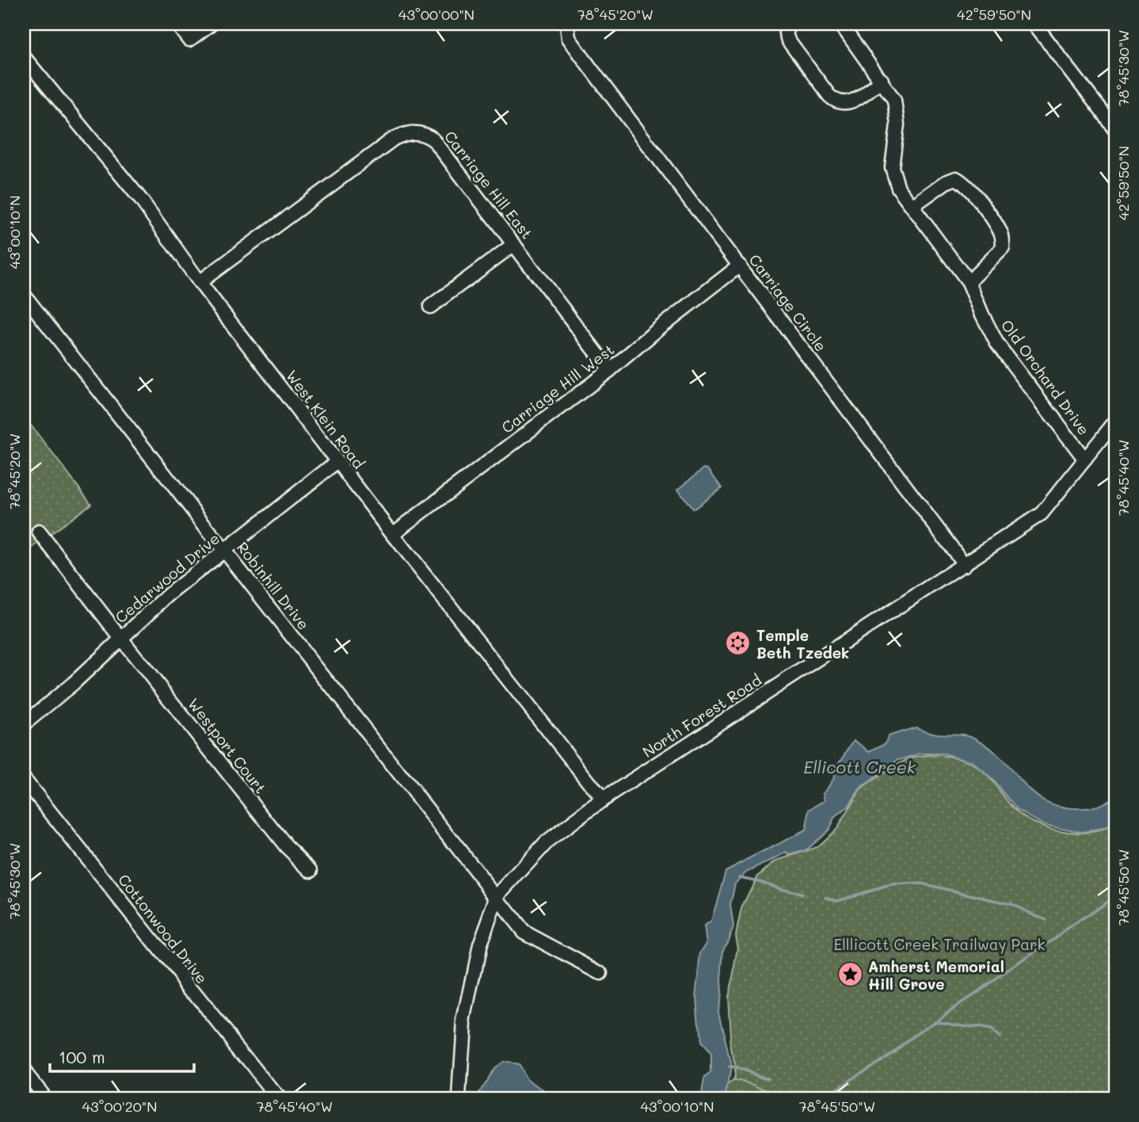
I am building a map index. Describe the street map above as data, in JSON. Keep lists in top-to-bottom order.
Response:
{
  "streets": {
    "street": [
      "Carriage Hill East",
      "Carriage Circle",
      "Old Orchard Drive",
      "Carriage Hill West",
      "West Klein Road",
      "Cedarwood Drive",
      "Robinhill Drive",
      "North Forest Road",
      "Westport Court",
      "Cottonwood Drive"
    ]
  },
  "crossings": [
    ["Carriage Hill East", "Carriage Hill West"],
    ["Carriage Hill East", "West Klein Road"],
    ["Carriage Circle", "Carriage Hill West"],
    ["Carriage Circle", "North Forest Road"],
    ["Old Orchard Drive", "North Forest Road"],
    ["Carriage Hill West", "West Klein Road"],
    ["West Klein Road", "Cedarwood Drive"],
    ["West Klein Road", "North Forest Road"],
    ["Cedarwood Drive", "Robinhill Drive"],
    ["Cedarwood Drive", "Westport Court"],
    ["Robinhill Drive", "North Forest Road"]
  ],
  "water": ["Ellicott Creek"],
  "parks": ["Elllicott Creek Trailway Park"],
  "places": {
    "synagogue": ["Temple Beth Tzedek"],
    "place": ["Amherst Memorial Hill Grove"]
  },
  "scale_bar": "100 m",
  "coordinates": [
    "43°00'00\"N",
    "78°45'20\"W",
    "42°59'50\"N",
    "78°45'30\"W",
    "43°00'10\"N",
    "78°45'40\"W",
    "78°45'50\"W",
    "43°00'20\"N"
  ]
}
